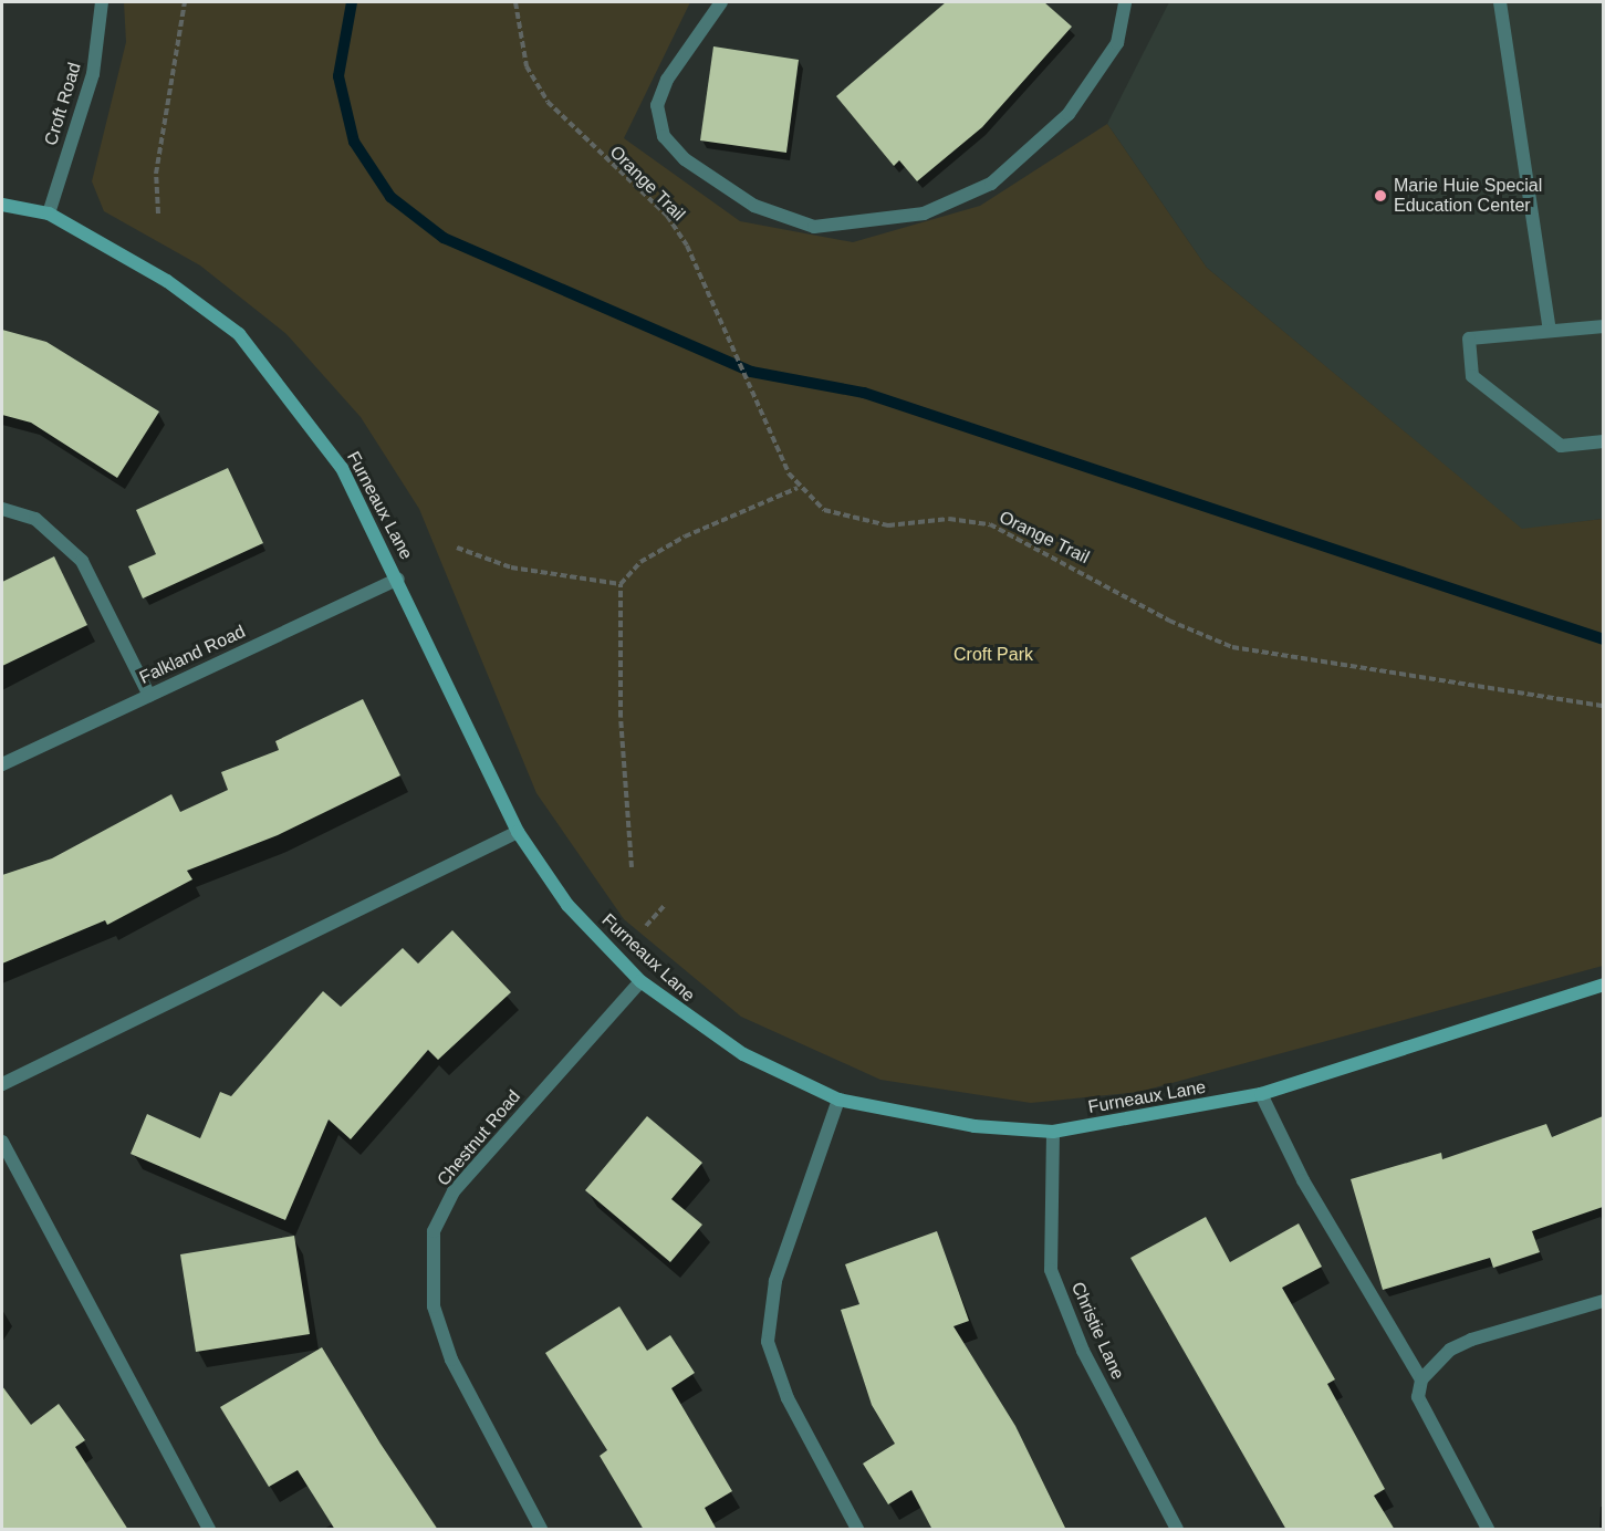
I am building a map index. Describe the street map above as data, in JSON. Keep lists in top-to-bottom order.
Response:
{
  "streets": {
    "street": [
      "Croft Road",
      "Furneaux Lane",
      "Falkland Road",
      "Chestnut Road",
      "Christie Lane"
    ],
    "path": ["Orange Trail"]
  },
  "crossings": [
    ["Croft Road", "Furneaux Lane"],
    ["Furneaux Lane", "Falkland Road"],
    ["Furneaux Lane", "Chestnut Road"],
    ["Furneaux Lane", "Christie Lane"]
  ],
  "parks": ["Croft Park"],
  "places": ["Marie Huie Special Education Center"]
}
